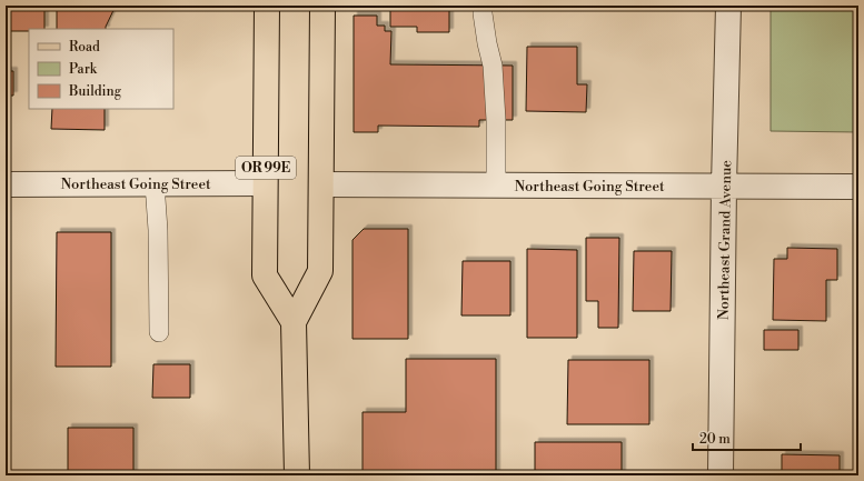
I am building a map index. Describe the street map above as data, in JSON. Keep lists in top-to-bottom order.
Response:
{
  "streets": {
    "main road": ["OR 99E"],
    "street": ["Northeast Going Street", "Northeast Grand Avenue"]
  },
  "crossings": [
    ["OR 99E", "Northeast Going Street"],
    ["Northeast Going Street", "Northeast Grand Avenue"]
  ],
  "legend": ["Road", "Park", "Building"],
  "scale_bar": "20 m"
}
